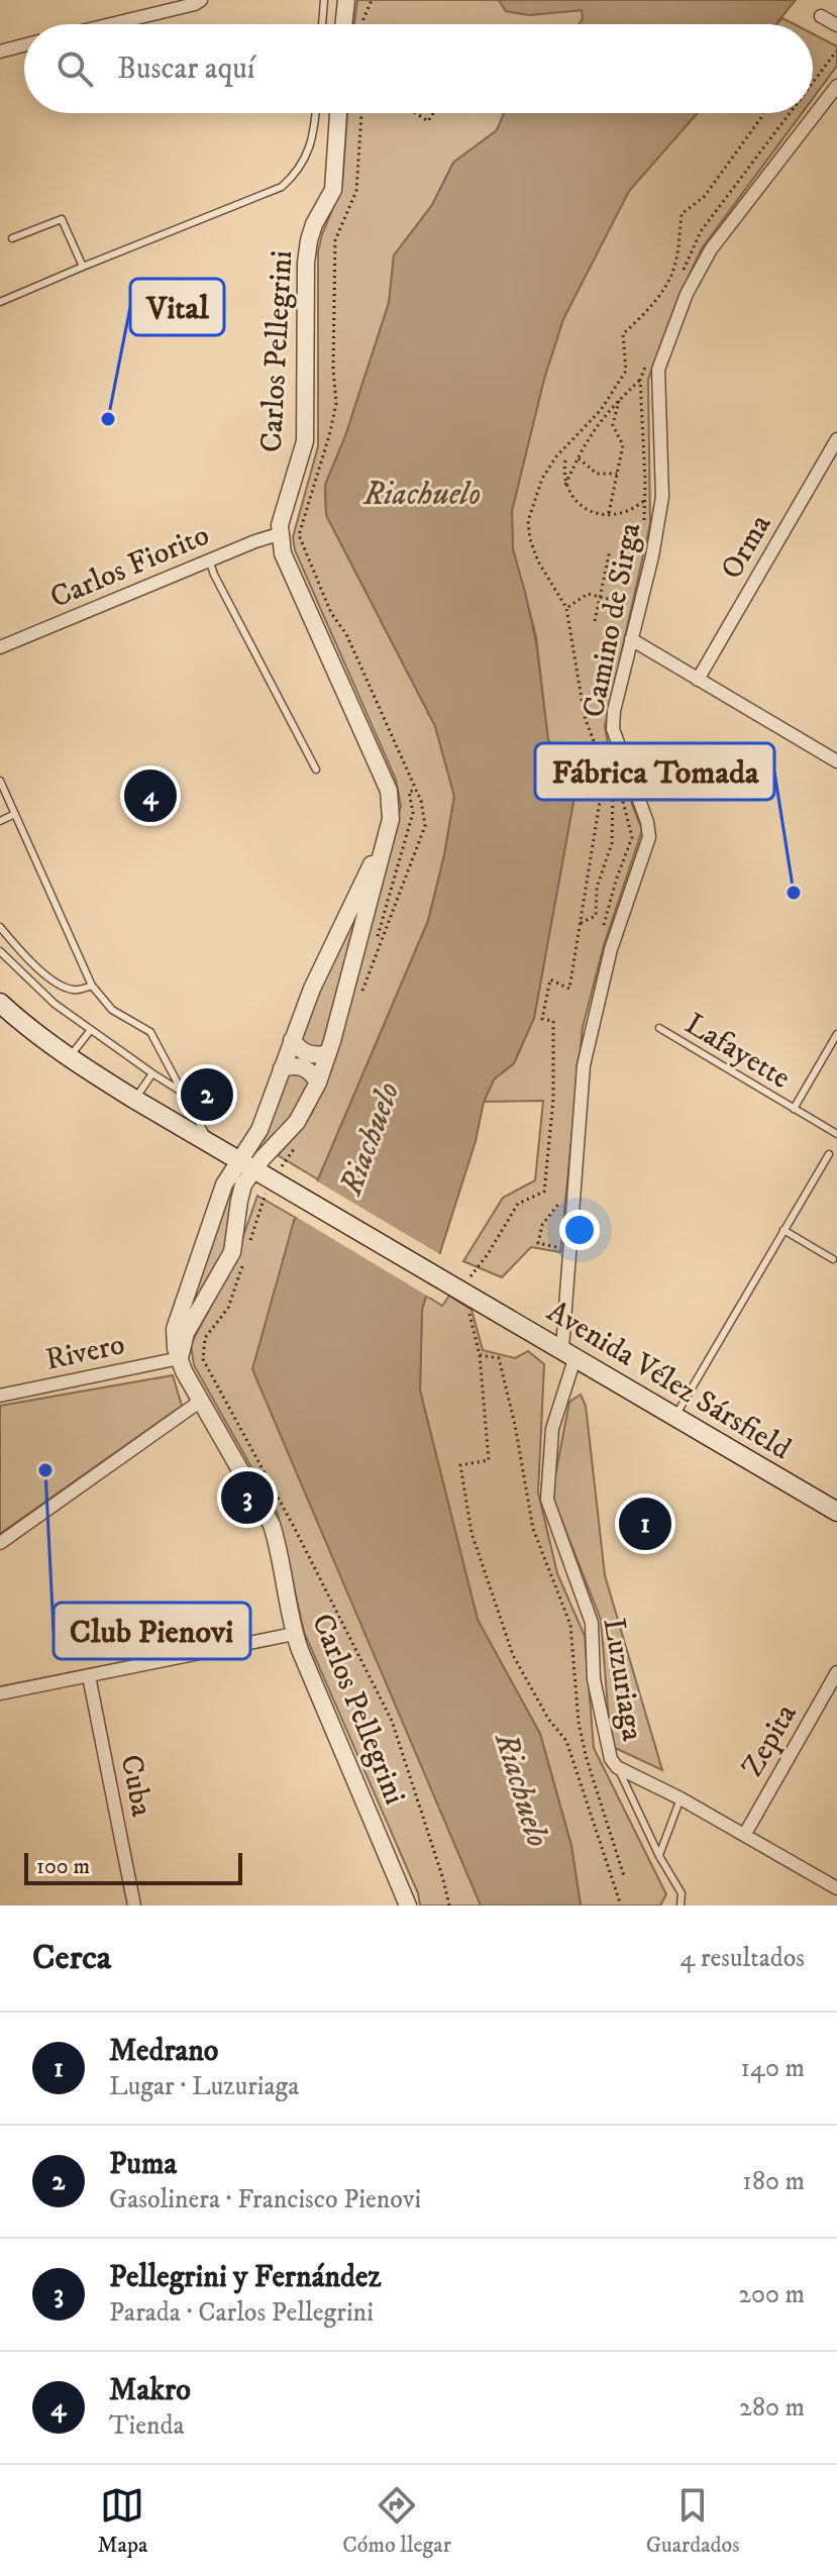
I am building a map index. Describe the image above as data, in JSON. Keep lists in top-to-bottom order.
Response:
{
  "streets": {
    "main road": ["Avenida Vélez Sársfield"],
    "street": [
      "Carlos Pellegrini",
      "Orma",
      "Carlos Fiorito",
      "Camino de Sirga",
      "Rivero",
      "Luzuriaga",
      "Zepita",
      "Cuba"
    ],
    "lane": ["Lafayette"]
  },
  "crossings": [
    ["Carlos Pellegrini", "Carlos Fiorito"],
    ["Carlos Pellegrini", "Rivero"],
    ["Carlos Pellegrini", "Avenida Vélez Sársfield"],
    ["Camino de Sirga", "Avenida Vélez Sársfield"],
    ["Camino de Sirga", "Luzuriaga"],
    ["Avenida Vélez Sársfield", "Luzuriaga"],
    ["Luzuriaga", "Zepita"]
  ],
  "water": ["Riachuelo"],
  "places": ["Vital", "Fábrica Tomada", "Club Pienovi"],
  "scale_bar": "100 m",
  "page": {
    "search": "Buscar aquí",
    "pins": [
      "4",
      "2",
      "3",
      "1"
    ],
    "scale": "100 m",
    "heading": ["Cerca", "4 resultados"],
    "list": [
      {
        "mark": "1",
        "name": "Medrano",
        "note": "Lugar · Luzuriaga",
        "value": "140 m"
      },
      {
        "mark": "2",
        "name": "Puma",
        "note": "Gasolinera · Francisco Pienovi",
        "value": "180 m"
      },
      {
        "mark": "3",
        "name": "Pellegrini y Fernández",
        "note": "Parada · Carlos Pellegrini",
        "value": "200 m"
      },
      {
        "mark": "4",
        "name": "Makro",
        "note": "Tienda",
        "value": "280 m"
      }
    ],
    "nav": ["Mapa", "Cómo llegar", "Guardados"]
  }
}
